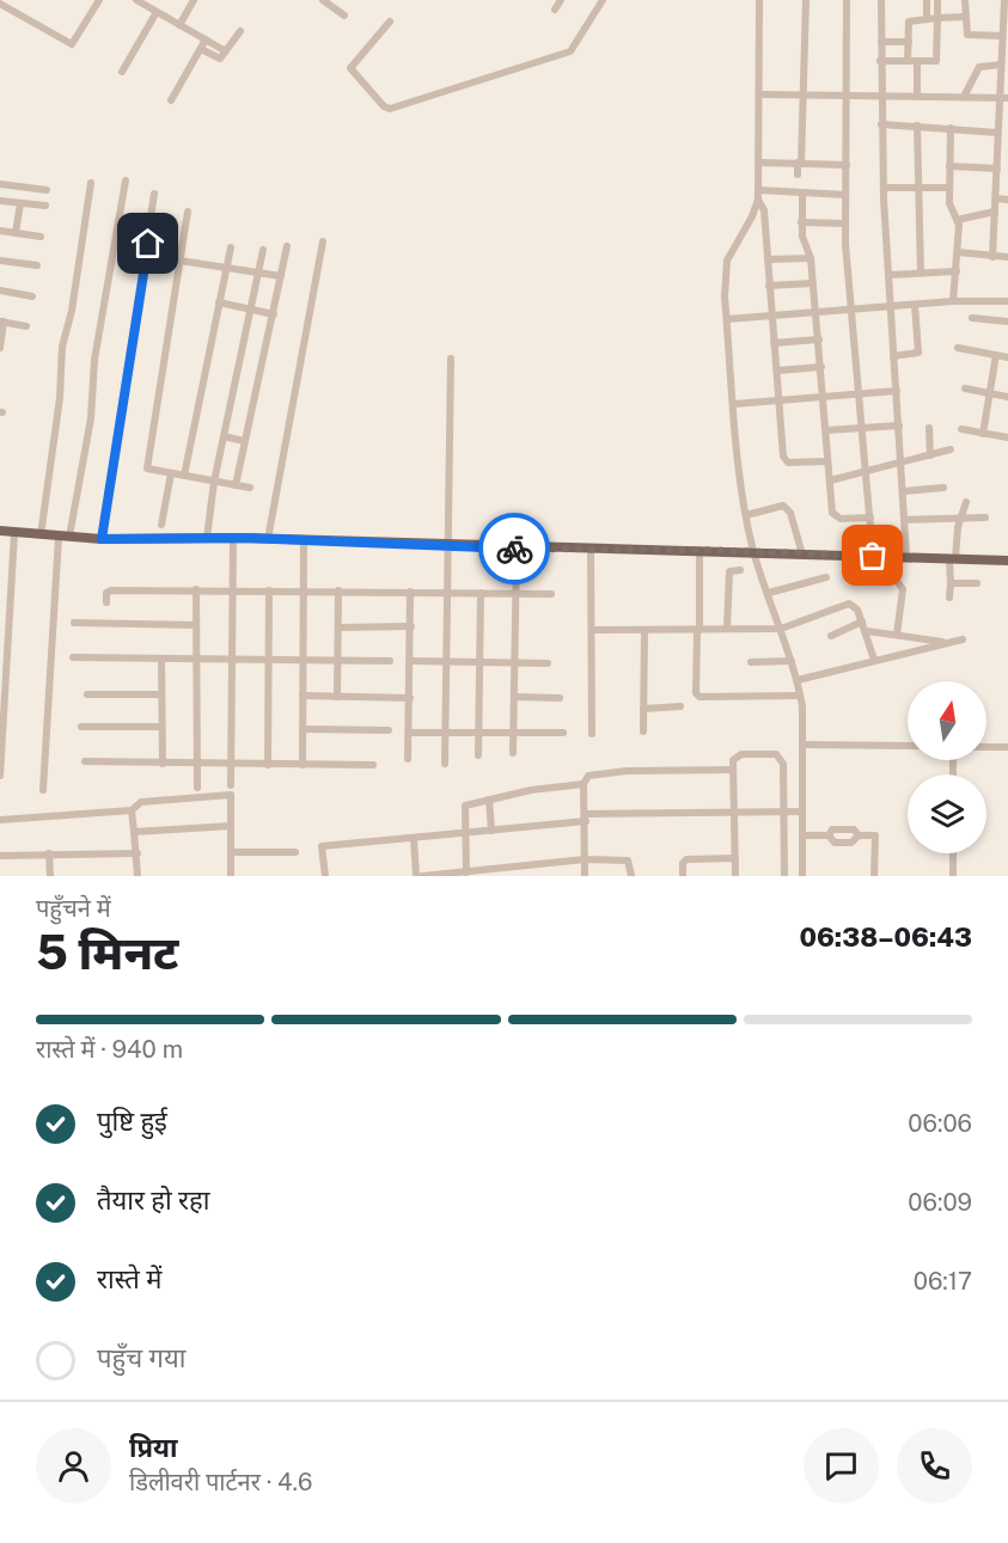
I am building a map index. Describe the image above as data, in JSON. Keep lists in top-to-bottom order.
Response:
{
  "north": "top",
  "page": {
    "heading": ["5 मिनट", "पहुँचने में", "06:38–06:43"],
    "panel": ["प्रिया", "डिलीवरी पार्टनर · 4.6"],
    "bar": "रास्ते में · 940 m",
    "list": [
      ["पुष्टि हुई", "06:06"],
      ["तैयार हो रहा", "06:09"],
      ["रास्ते में", "06:17"],
      "पहुँच गया"
    ]
  }
}
